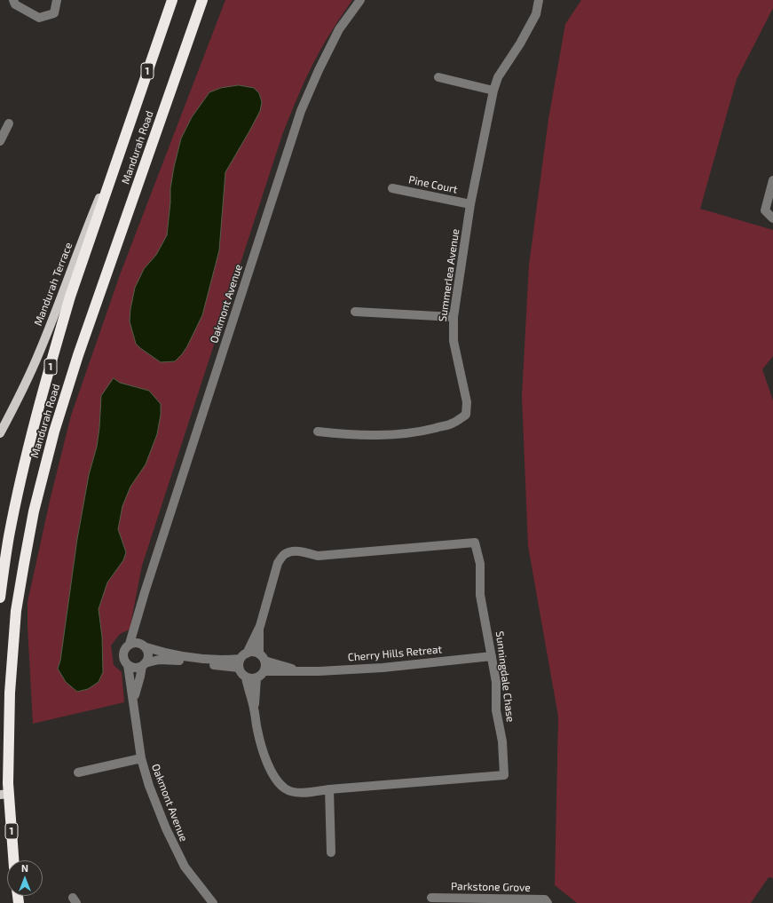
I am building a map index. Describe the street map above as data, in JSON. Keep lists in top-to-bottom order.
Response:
{
  "streets": {
    "highway": ["1", "Mandurah Road"],
    "main road": ["Mandurah Terrace"],
    "street": [
      "Pine Court",
      "Summerlea Avenue",
      "Oakmont Avenue",
      "Cherry Hills Retreat",
      "Sunningdale Chase",
      "Parkstone Grove"
    ]
  },
  "crossings": [
    ["Mandurah Road", "Mandurah Terrace"],
    ["Pine Court", "Summerlea Avenue"],
    ["Cherry Hills Retreat", "Sunningdale Chase"]
  ],
  "north": "top"
}
